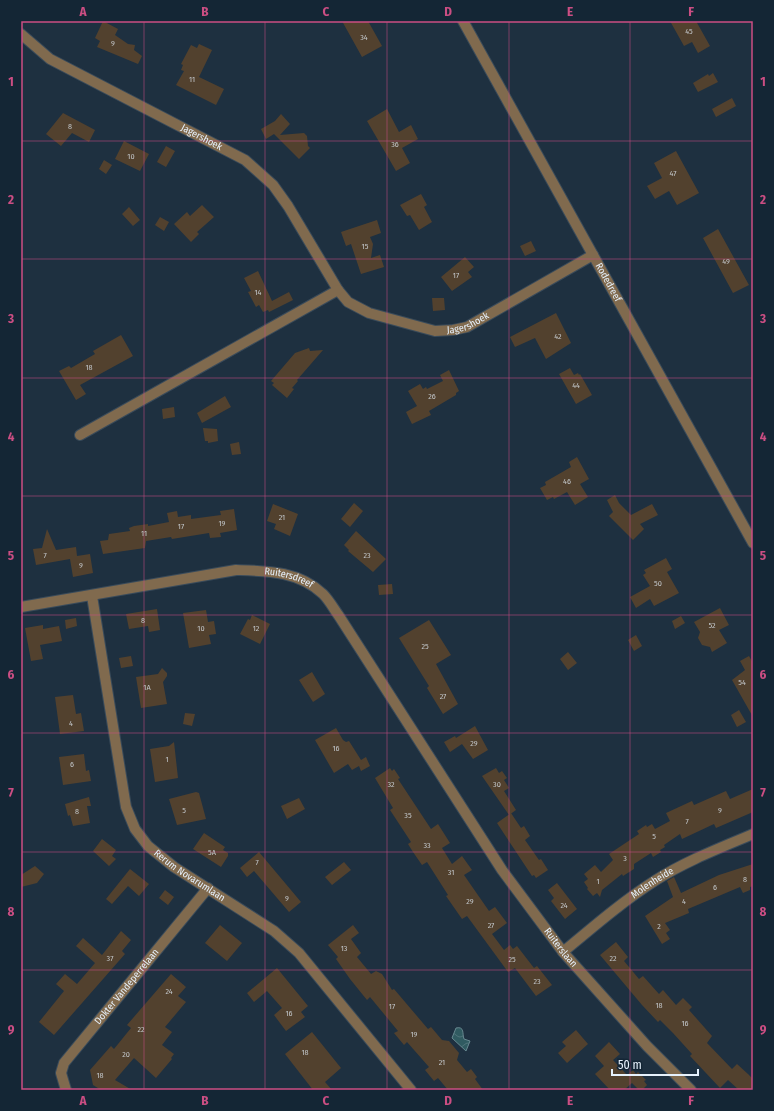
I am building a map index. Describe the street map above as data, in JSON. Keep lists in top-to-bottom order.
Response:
{
  "streets": {
    "street": [
      "Jagershoek",
      "Rodedreef",
      "Ruitersdreef",
      "Rerum Novarumlaan",
      "Molenheide",
      "Ruiterslaan",
      "Dokter Vandeperrelaan"
    ]
  },
  "crossings": [
    ["Jagershoek", "Rodedreef"],
    ["Ruitersdreef", "Rerum Novarumlaan"],
    ["Ruitersdreef", "Ruiterslaan"],
    ["Rerum Novarumlaan", "Dokter Vandeperrelaan"],
    ["Molenheide", "Ruiterslaan"]
  ],
  "house_numbers": [
    "45",
    "34",
    "9",
    "11",
    "8",
    "36",
    "10",
    "47",
    "15",
    "49",
    "17",
    "14",
    "42",
    "18",
    "44",
    "26",
    "46",
    "21",
    "19",
    "17",
    "11",
    "7",
    "23",
    "9",
    "50",
    "8",
    "52",
    "10",
    "12",
    "25",
    "54",
    "1A",
    "27",
    "4",
    "29",
    "16",
    "1",
    "6",
    "32",
    "30",
    "5",
    "9",
    "8",
    "35",
    "7",
    "5",
    "33",
    "5A",
    "3",
    "7",
    "31",
    "8",
    "1",
    "6",
    "9",
    "29",
    "4",
    "24",
    "27",
    "2",
    "13",
    "37",
    "22",
    "25",
    "23",
    "24",
    "18",
    "17",
    "16",
    "16",
    "22",
    "19",
    "18",
    "20",
    "21",
    "18"
  ],
  "scale_bar": "50 m",
  "grid": {
    "columns": [
      "A",
      "B",
      "C",
      "D",
      "E",
      "F"
    ],
    "rows": [
      "1",
      "2",
      "3",
      "4",
      "5",
      "6",
      "7",
      "8",
      "9"
    ]
  }
}
